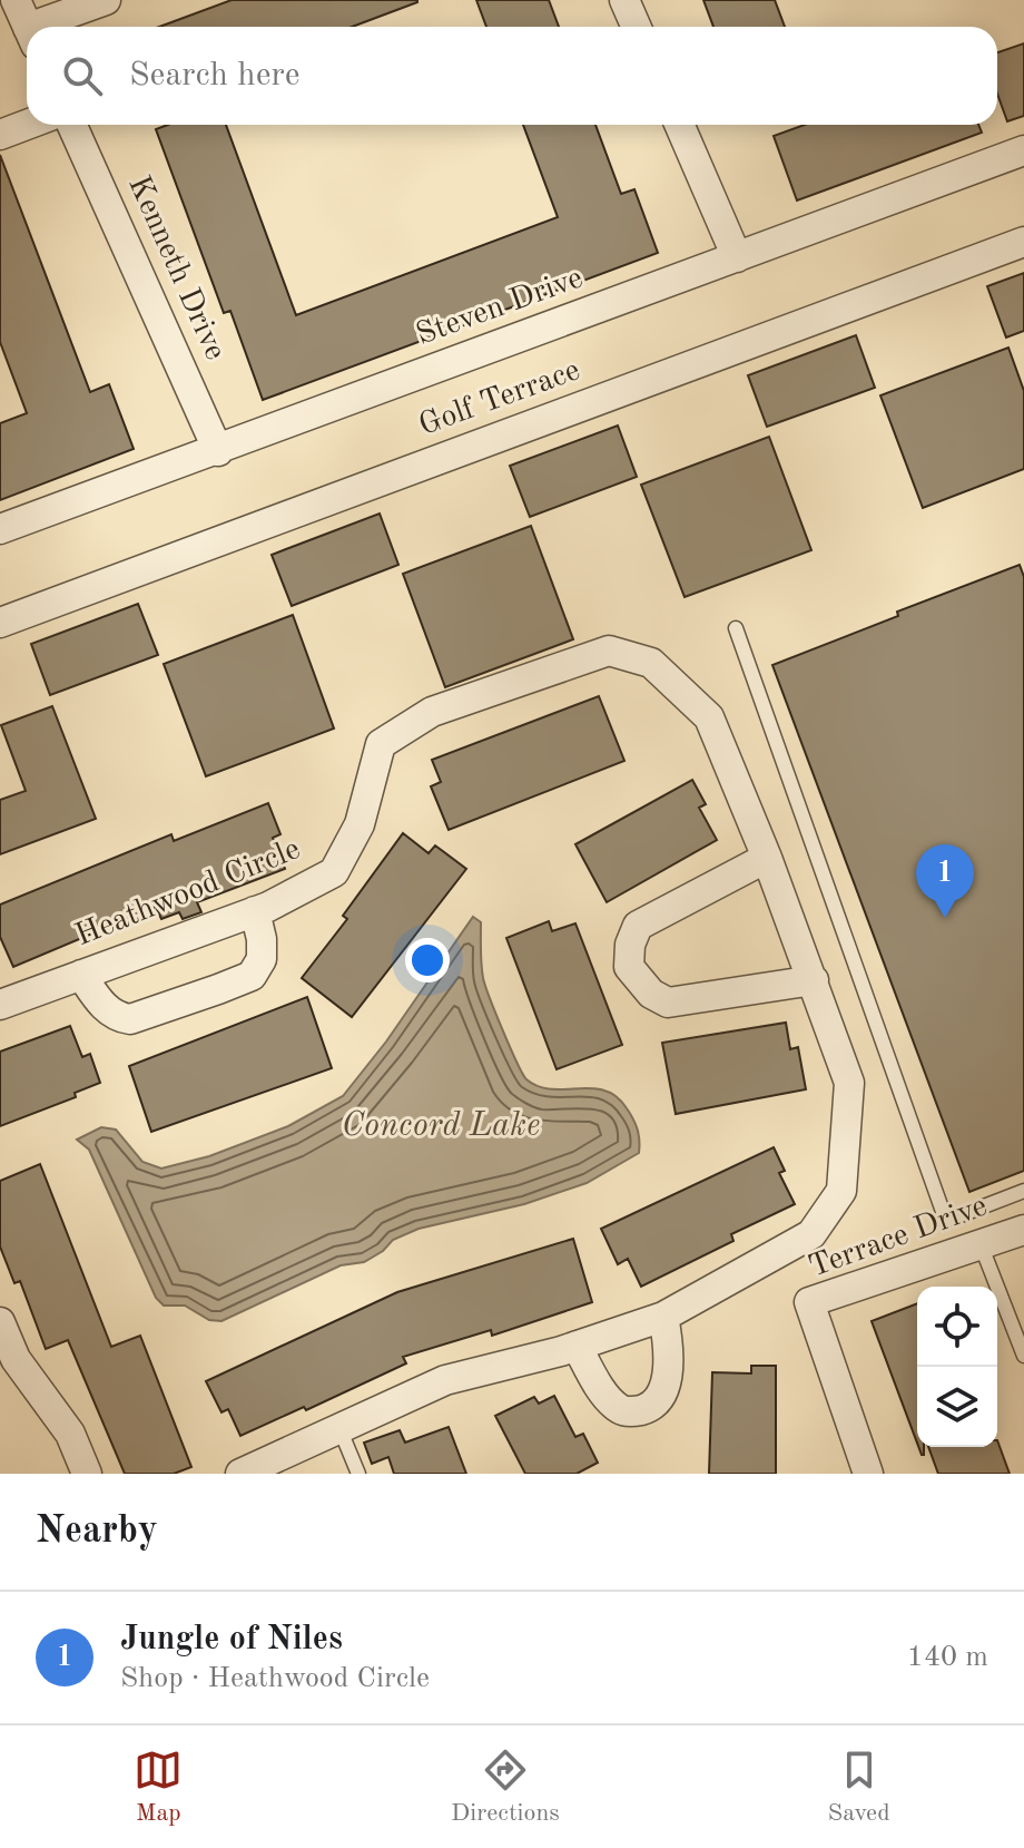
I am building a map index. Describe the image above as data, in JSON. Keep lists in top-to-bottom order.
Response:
{
  "streets": {
    "street": [
      "Kenneth Drive",
      "Steven Drive",
      "Golf Terrace",
      "Heathwood Circle",
      "Terrace Drive"
    ]
  },
  "crossings": [
    ["Kenneth Drive", "Steven Drive"]
  ],
  "water": ["Concord Lake"],
  "page": {
    "search": "Search here",
    "pins": "1",
    "heading": "Nearby",
    "list": [
      {
        "mark": "1",
        "name": "Jungle of Niles",
        "note": "Shop · Heathwood Circle",
        "value": "140 m"
      }
    ],
    "nav": ["Map", "Directions", "Saved"]
  }
}
